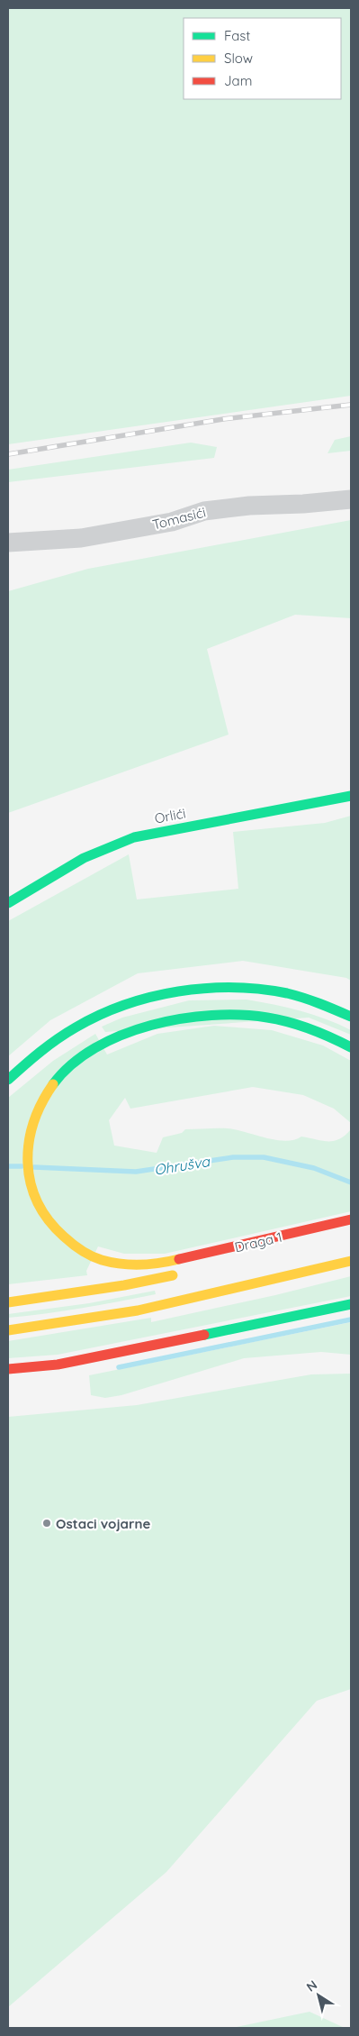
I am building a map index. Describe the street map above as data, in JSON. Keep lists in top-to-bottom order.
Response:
{
  "streets": {
    "main road": ["Orlići"],
    "street": ["Tomasići"]
  },
  "water": ["Ohrušva"],
  "places": ["Ostaci vojarne"],
  "legend": ["Fast", "Slow", "Jam"],
  "north": "top left"
}
